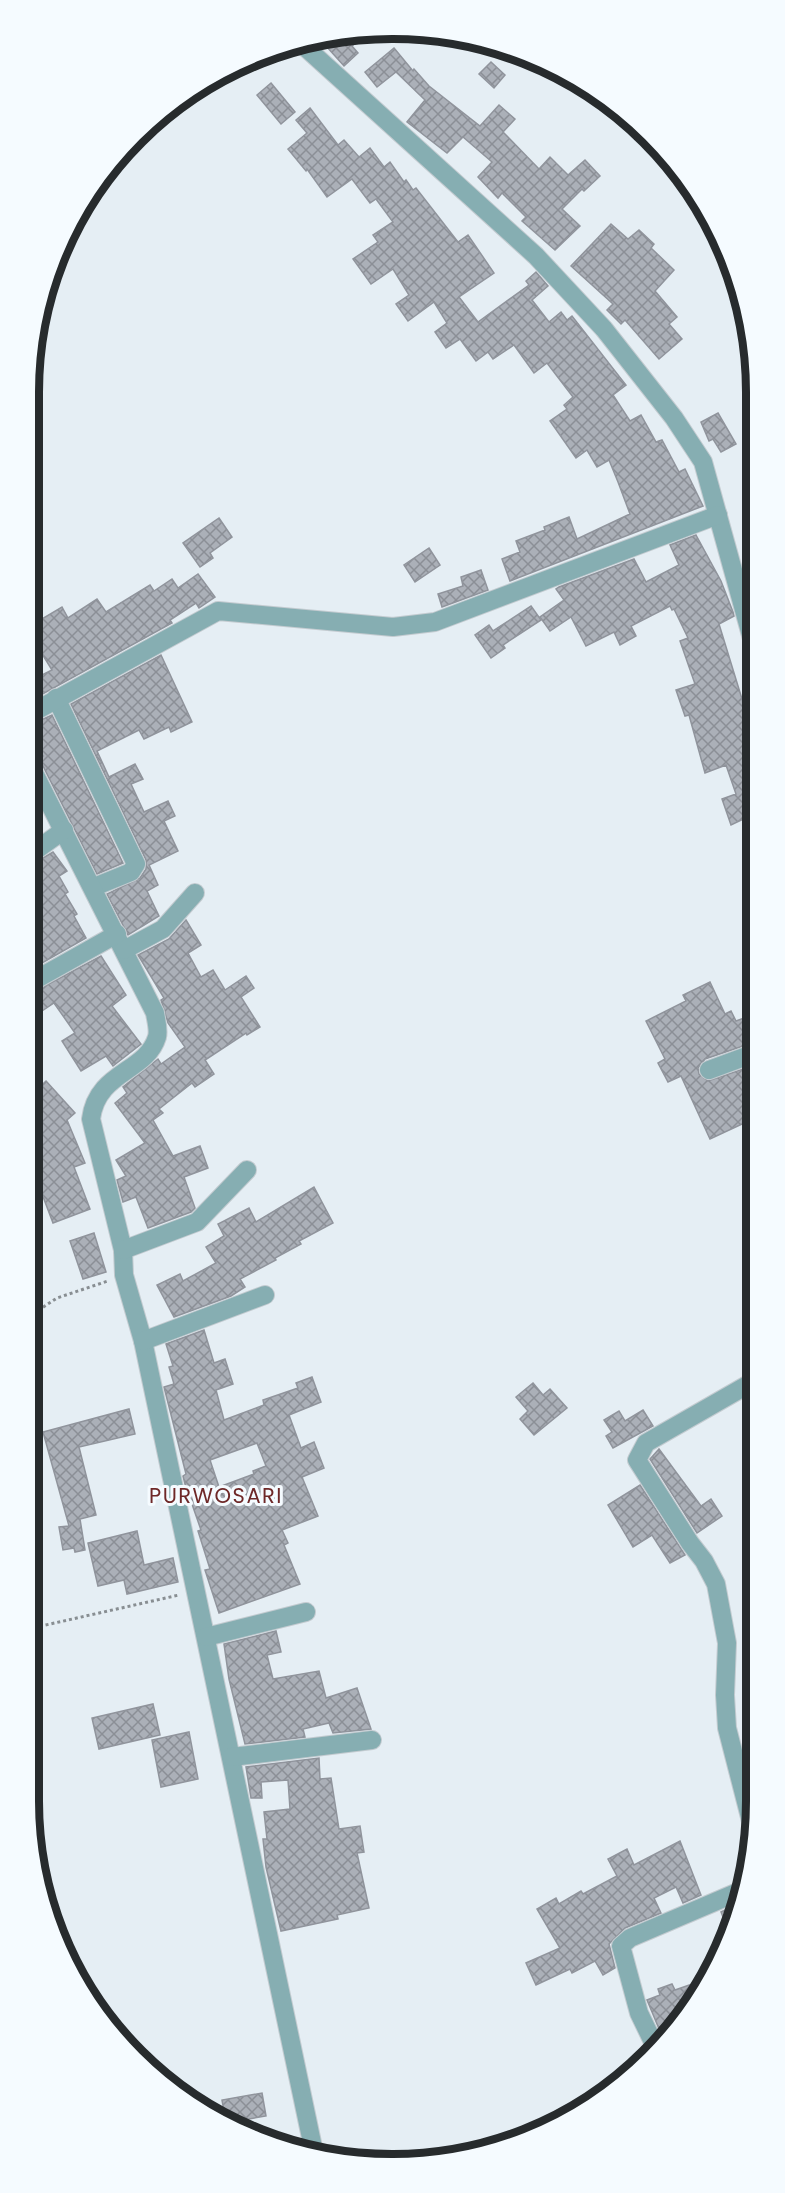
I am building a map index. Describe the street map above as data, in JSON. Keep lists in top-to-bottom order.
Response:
{
  "districts": ["PURWOSARI"]
}
